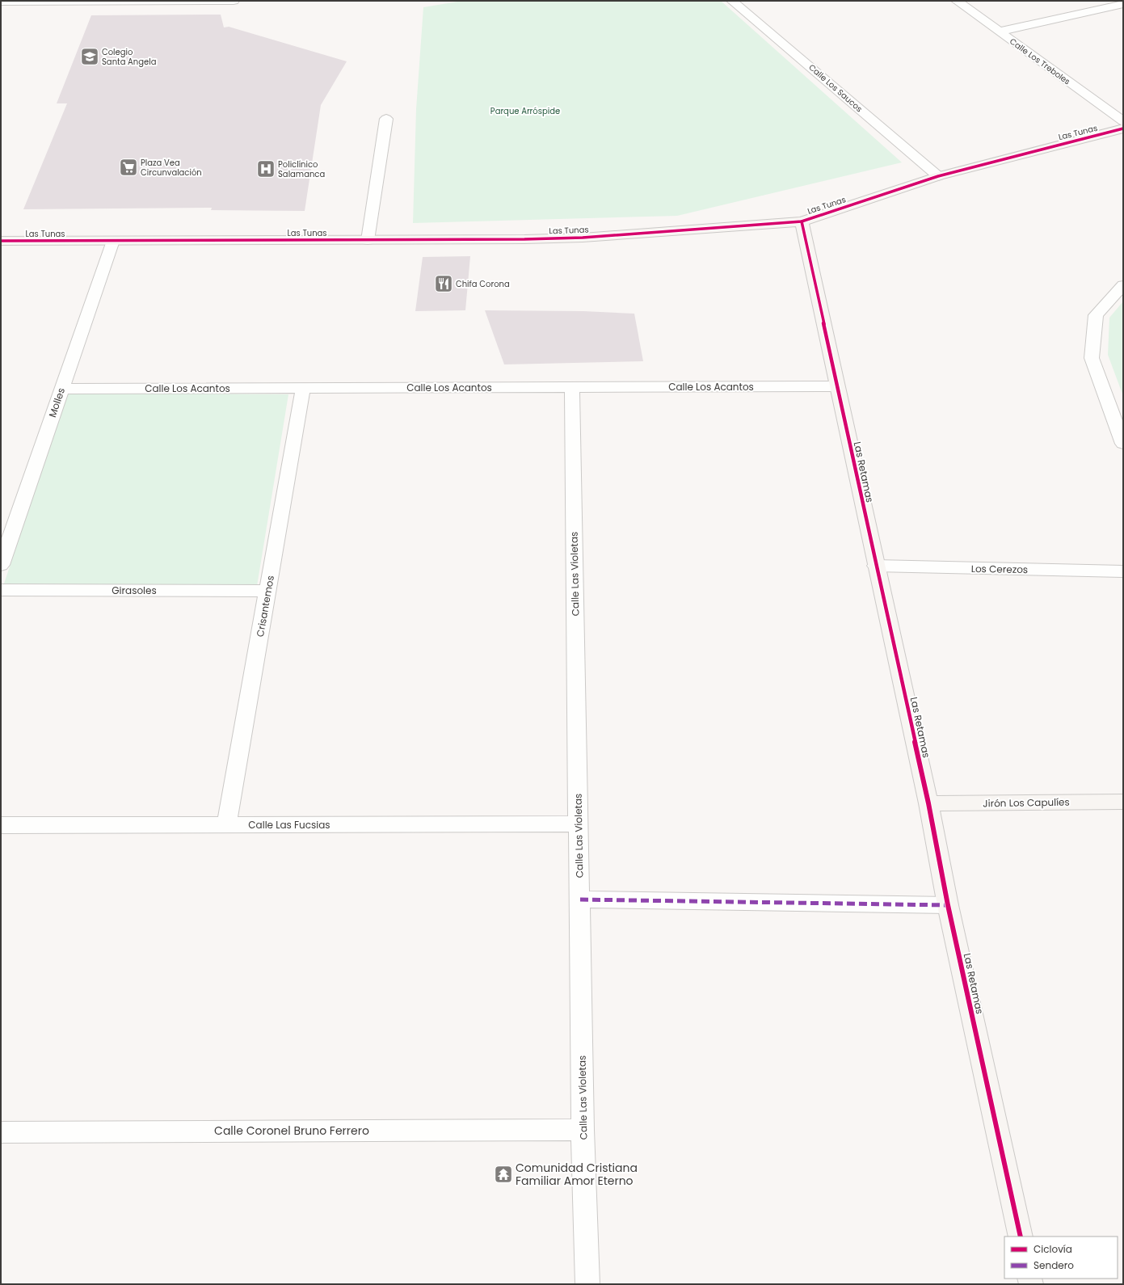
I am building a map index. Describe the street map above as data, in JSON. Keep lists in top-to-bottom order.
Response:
{
  "streets": {
    "street": [
      "Calle Los Treboles",
      "Calle Los Saucos",
      "Las Tunas",
      "Calle Los Acantos",
      "Molles",
      "Las Retamas",
      "Los Cerezos",
      "Calle Las Violetas",
      "Girasoles",
      "Crisantemos",
      "Jirón Los Capulíes",
      "Calle Las Fucsias",
      "Calle Coronel Bruno Ferrero"
    ]
  },
  "crossings": [
    ["Calle Los Saucos", "Las Tunas"],
    ["Las Tunas", "Molles"],
    ["Las Tunas", "Las Retamas"],
    ["Calle Los Acantos", "Molles"],
    ["Calle Los Acantos", "Las Retamas"],
    ["Calle Los Acantos", "Calle Las Violetas"],
    ["Calle Los Acantos", "Crisantemos"],
    ["Las Retamas", "Los Cerezos"],
    ["Las Retamas", "Jirón Los Capulíes"],
    ["Calle Las Violetas", "Calle Las Fucsias"],
    ["Calle Las Violetas", "Calle Coronel Bruno Ferrero"],
    ["Girasoles", "Crisantemos"],
    ["Crisantemos", "Calle Las Fucsias"]
  ],
  "parks": ["Parque Arróspide"],
  "places": {
    "school or university": ["Colegio Santa Angela"],
    "supermarket": ["Plaza Vea Circunvalación"],
    "hospital": ["Policlínico Salamanca"],
    "restaurant": ["Chifa Corona"],
    "temple": ["Comunidad Cristiana Familiar Amor Eterno"]
  },
  "legend": ["Ciclovía", "Sendero"]
}
